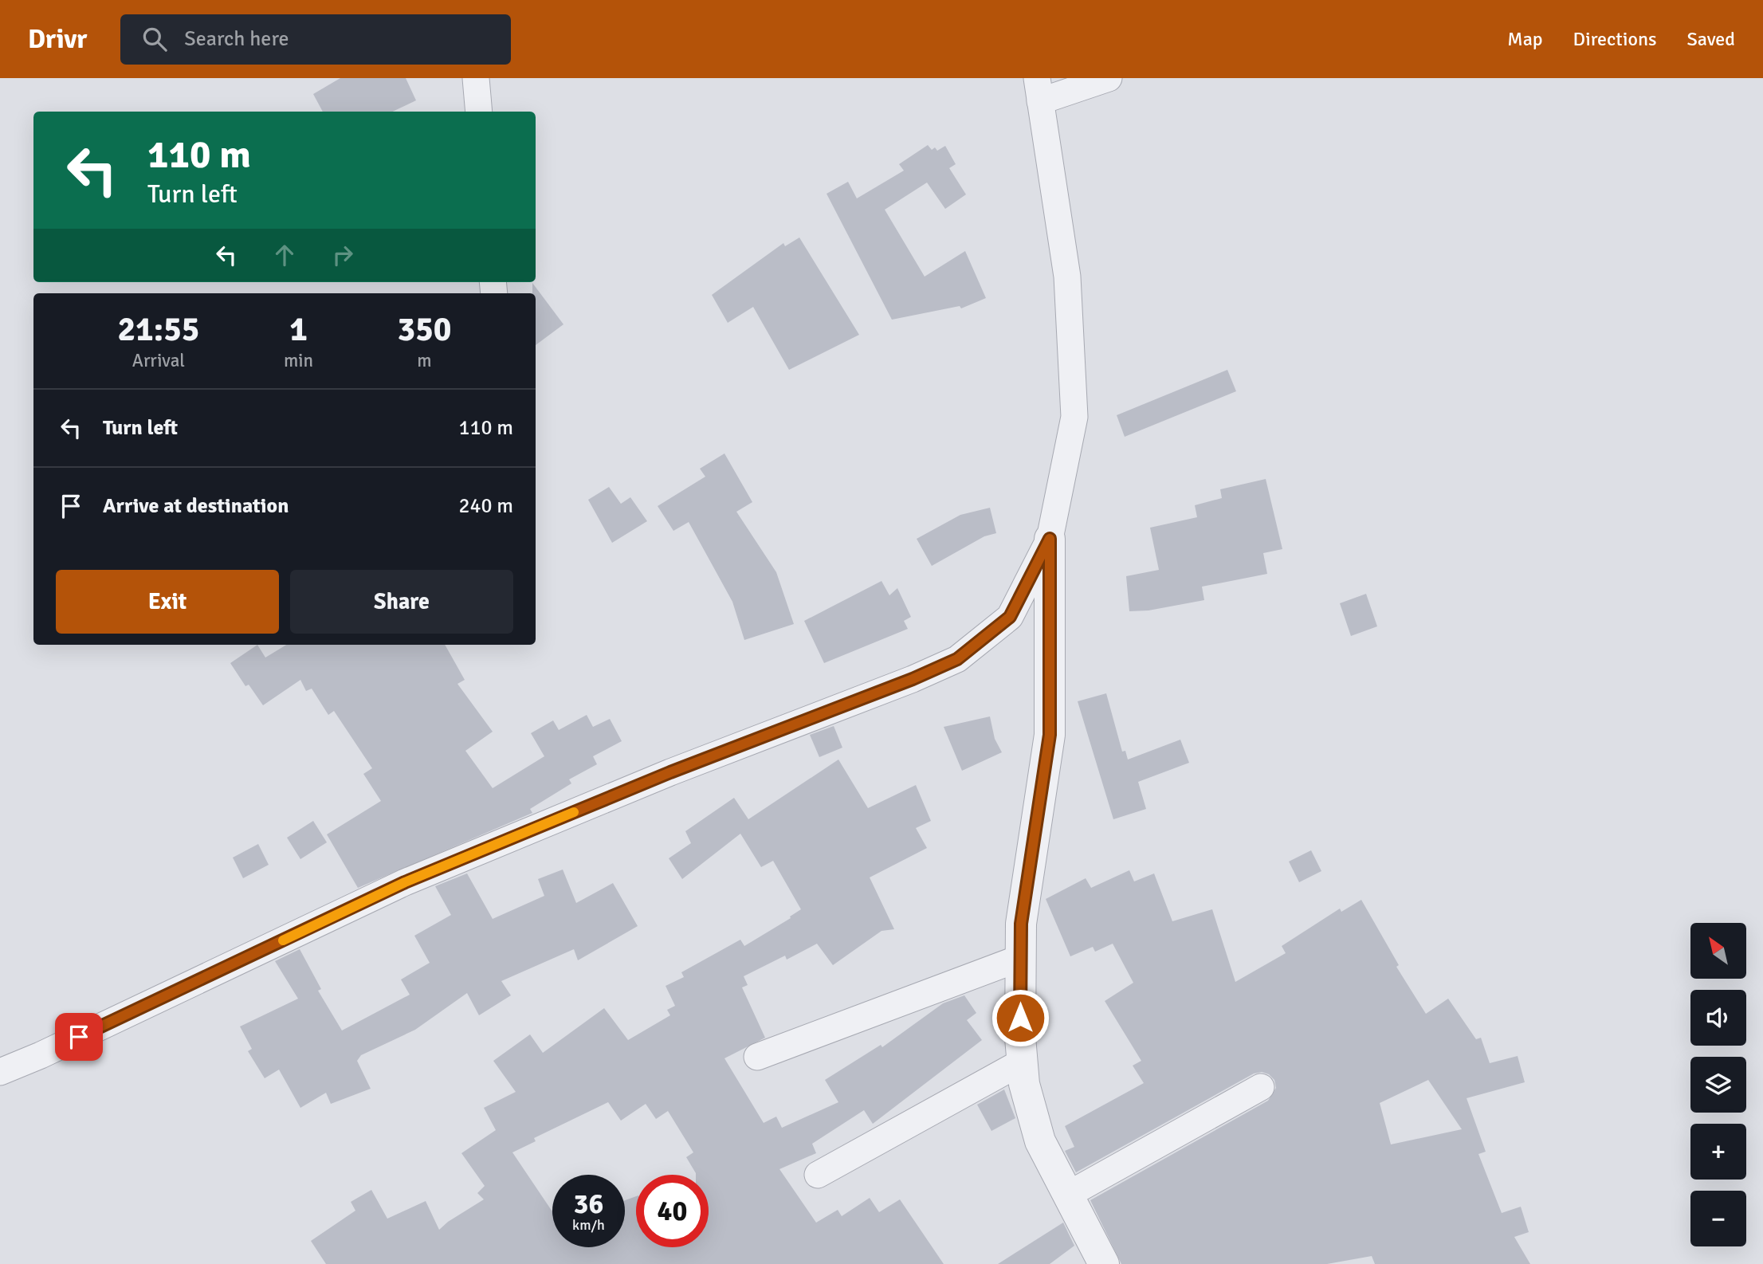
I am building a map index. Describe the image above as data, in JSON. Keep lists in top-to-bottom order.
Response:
{
  "north": "top left",
  "page": {
    "header": "Drivr",
    "search": "Search here",
    "nav": ["Map", "Directions", "Saved"],
    "turn": ["110 m", "Turn left"],
    "eta": [
      "21:55",
      "Arrival",
      "1",
      "min",
      "350",
      "m"
    ],
    "list": [
      {
        "name": "Turn left",
        "value": "110 m"
      },
      {
        "name": "Arrive at destination",
        "value": "240 m"
      }
    ],
    "buttons": ["Exit", "Share"],
    "map_buttons": ["+", "−"],
    "speed": "36 km/h",
    "limit": "40"
  }
}
